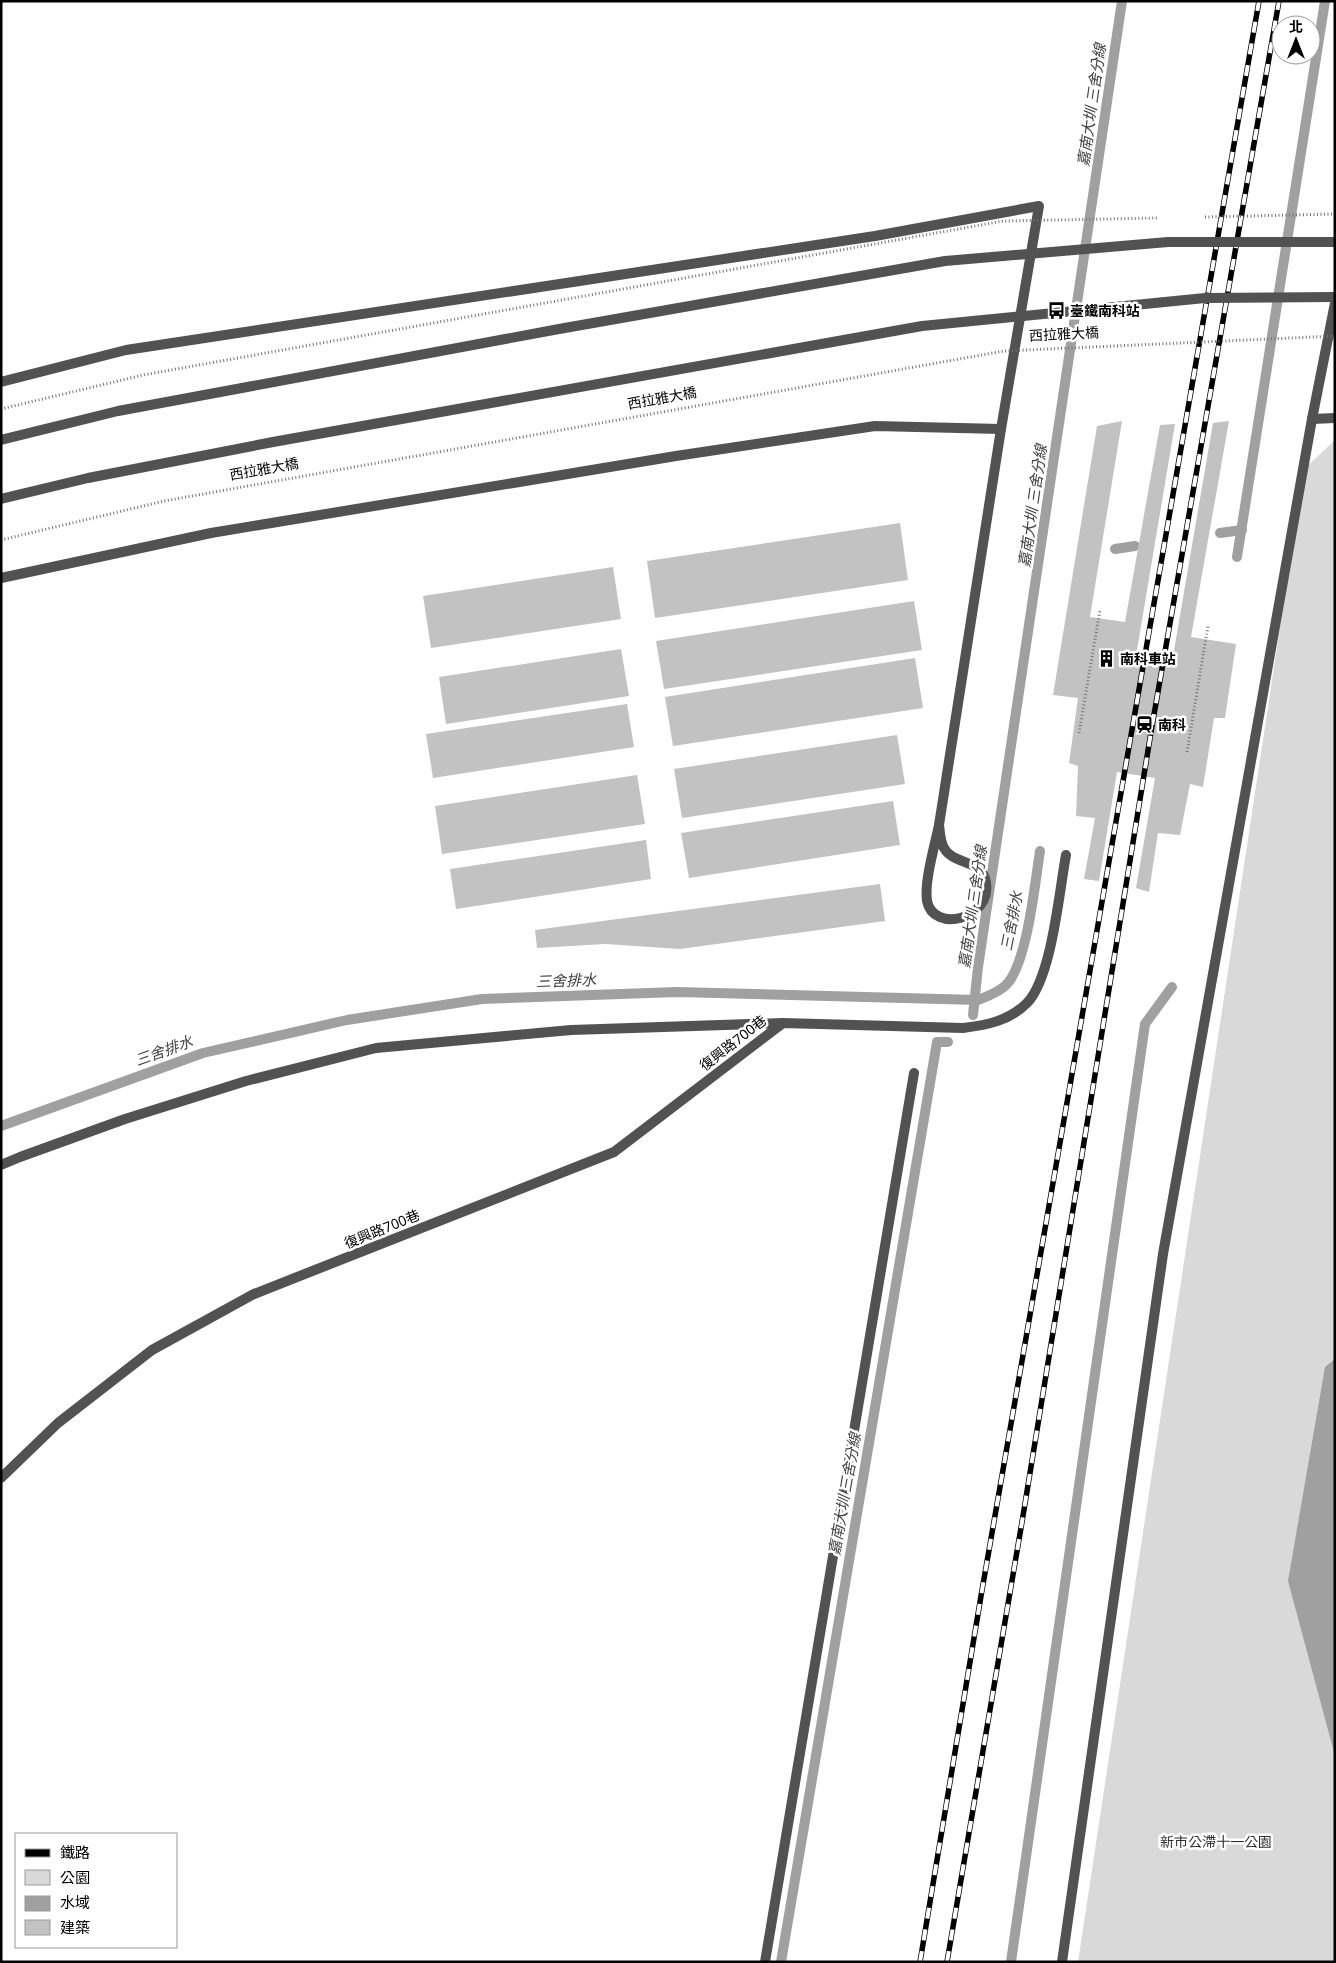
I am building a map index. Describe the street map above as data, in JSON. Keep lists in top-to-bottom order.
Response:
{
  "streets": {
    "street": ["西拉雅大橋", "復興路700巷"]
  },
  "water": ["嘉南大圳 三舍分線", "三舍排水"],
  "parks": ["新市公滯十一公園"],
  "places": {
    "bus stop": ["臺鐵南科站"],
    "building": ["南科車站"],
    "station": ["南科"]
  },
  "legend": [
    "鐵路",
    "公園",
    "水域",
    "建築"
  ],
  "north": "top"
}
